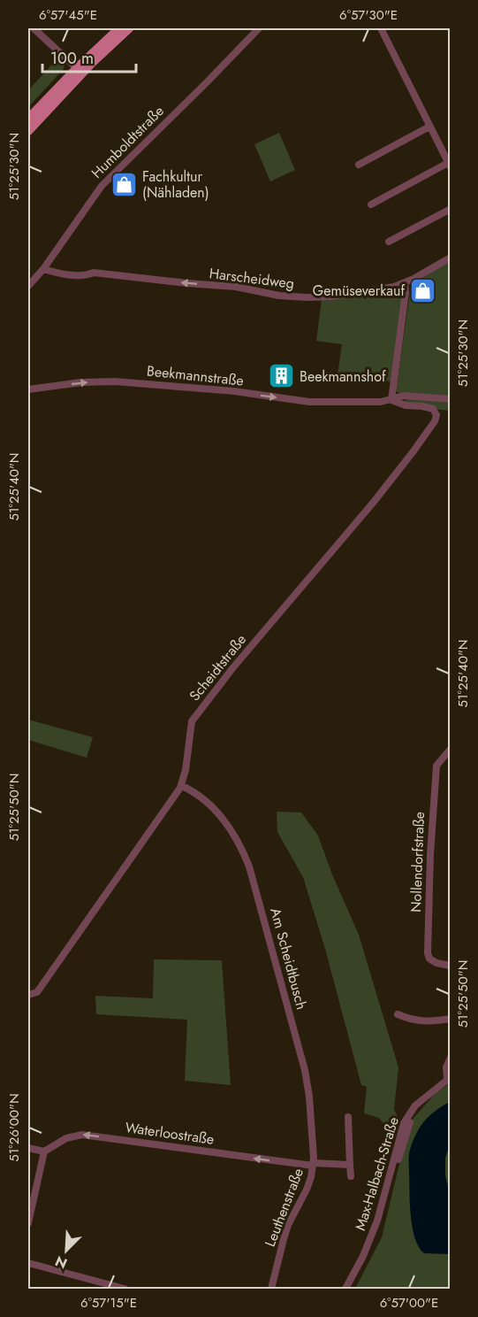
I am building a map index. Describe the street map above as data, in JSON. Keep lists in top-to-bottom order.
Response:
{
  "streets": {
    "street": [
      "Humboldtstraße",
      "Harscheidweg",
      "Beekmannstraße",
      "Scheidtstraße",
      "Nollendorfstraße",
      "Am Scheidtbusch",
      "Waterloostraße",
      "Max-Halbach-Straße",
      "Leuthenstraße"
    ]
  },
  "crossings": [
    ["Humboldtstraße", "Harscheidweg"],
    ["Beekmannstraße", "Scheidtstraße"],
    ["Scheidtstraße", "Am Scheidtbusch"],
    ["Am Scheidtbusch", "Waterloostraße"],
    ["Am Scheidtbusch", "Leuthenstraße"],
    ["Waterloostraße", "Leuthenstraße"]
  ],
  "one_way": ["Harscheidweg", "Beekmannstraße", "Waterloostraße"],
  "places": {
    "shop": ["Fachkultur (Nähladen)", "Gemüseverkauf"],
    "building": ["Beekmannshof"]
  },
  "scale_bar": "100 m",
  "north": "bottom left",
  "coordinates": [
    "6°57'45\"E",
    "6°57'30\"E",
    "51°25'30\"N",
    "51°25'40\"N",
    "51°25'50\"N",
    "51°26'00\"N",
    "6°57'15\"E",
    "6°57'00\"E"
  ]
}
